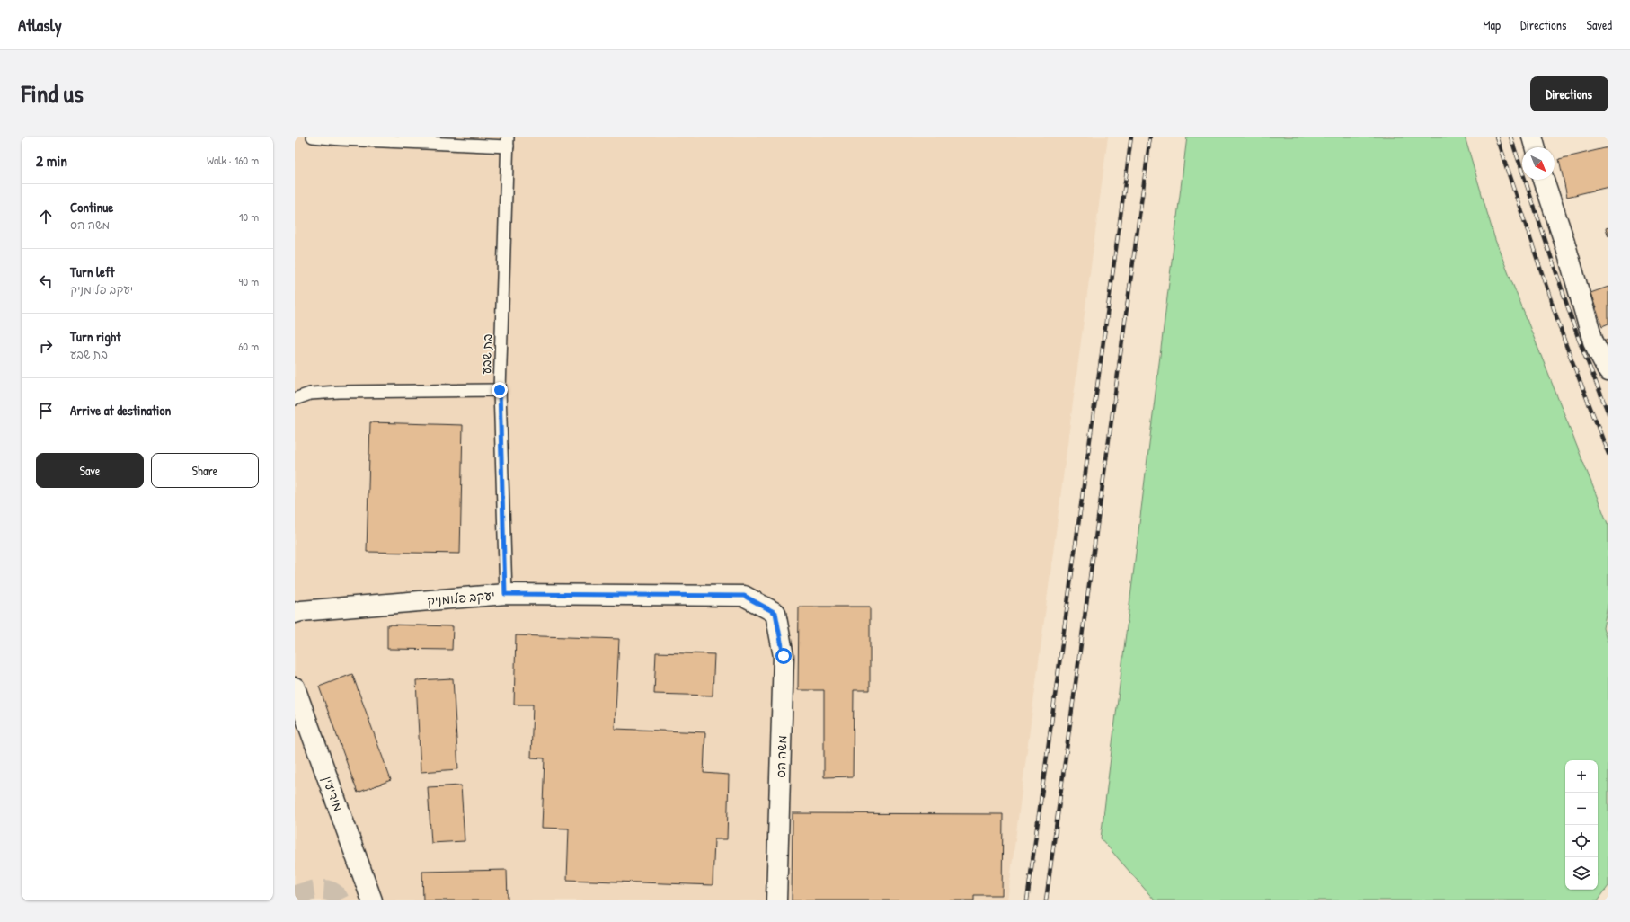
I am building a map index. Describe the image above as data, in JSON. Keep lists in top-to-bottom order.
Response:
{
  "streets": {
    "street": ["יעקב פלומניק", "משה הס", "מודיעין"],
    "lane": ["בת שבע"]
  },
  "crossings": [
    ["בת שבע", "יעקב פלומניק"],
    ["יעקב פלומניק", "משה הס"]
  ],
  "north": "bottom right",
  "page": {
    "header": "Atlasly",
    "nav": ["Map", "Directions", "Saved"],
    "title": "Find us",
    "buttons": [
      "Directions",
      ["Save", "Share"]
    ],
    "heading": ["2 min", "Walk · 160 m"],
    "list": [
      ["Continue", "משה הס", "10 m"],
      ["Turn left", "יעקב פלומניק", "90 m"],
      ["Turn right", "בת שבע", "60 m"],
      "Arrive at destination"
    ],
    "map_buttons": ["+", "−"]
  }
}
